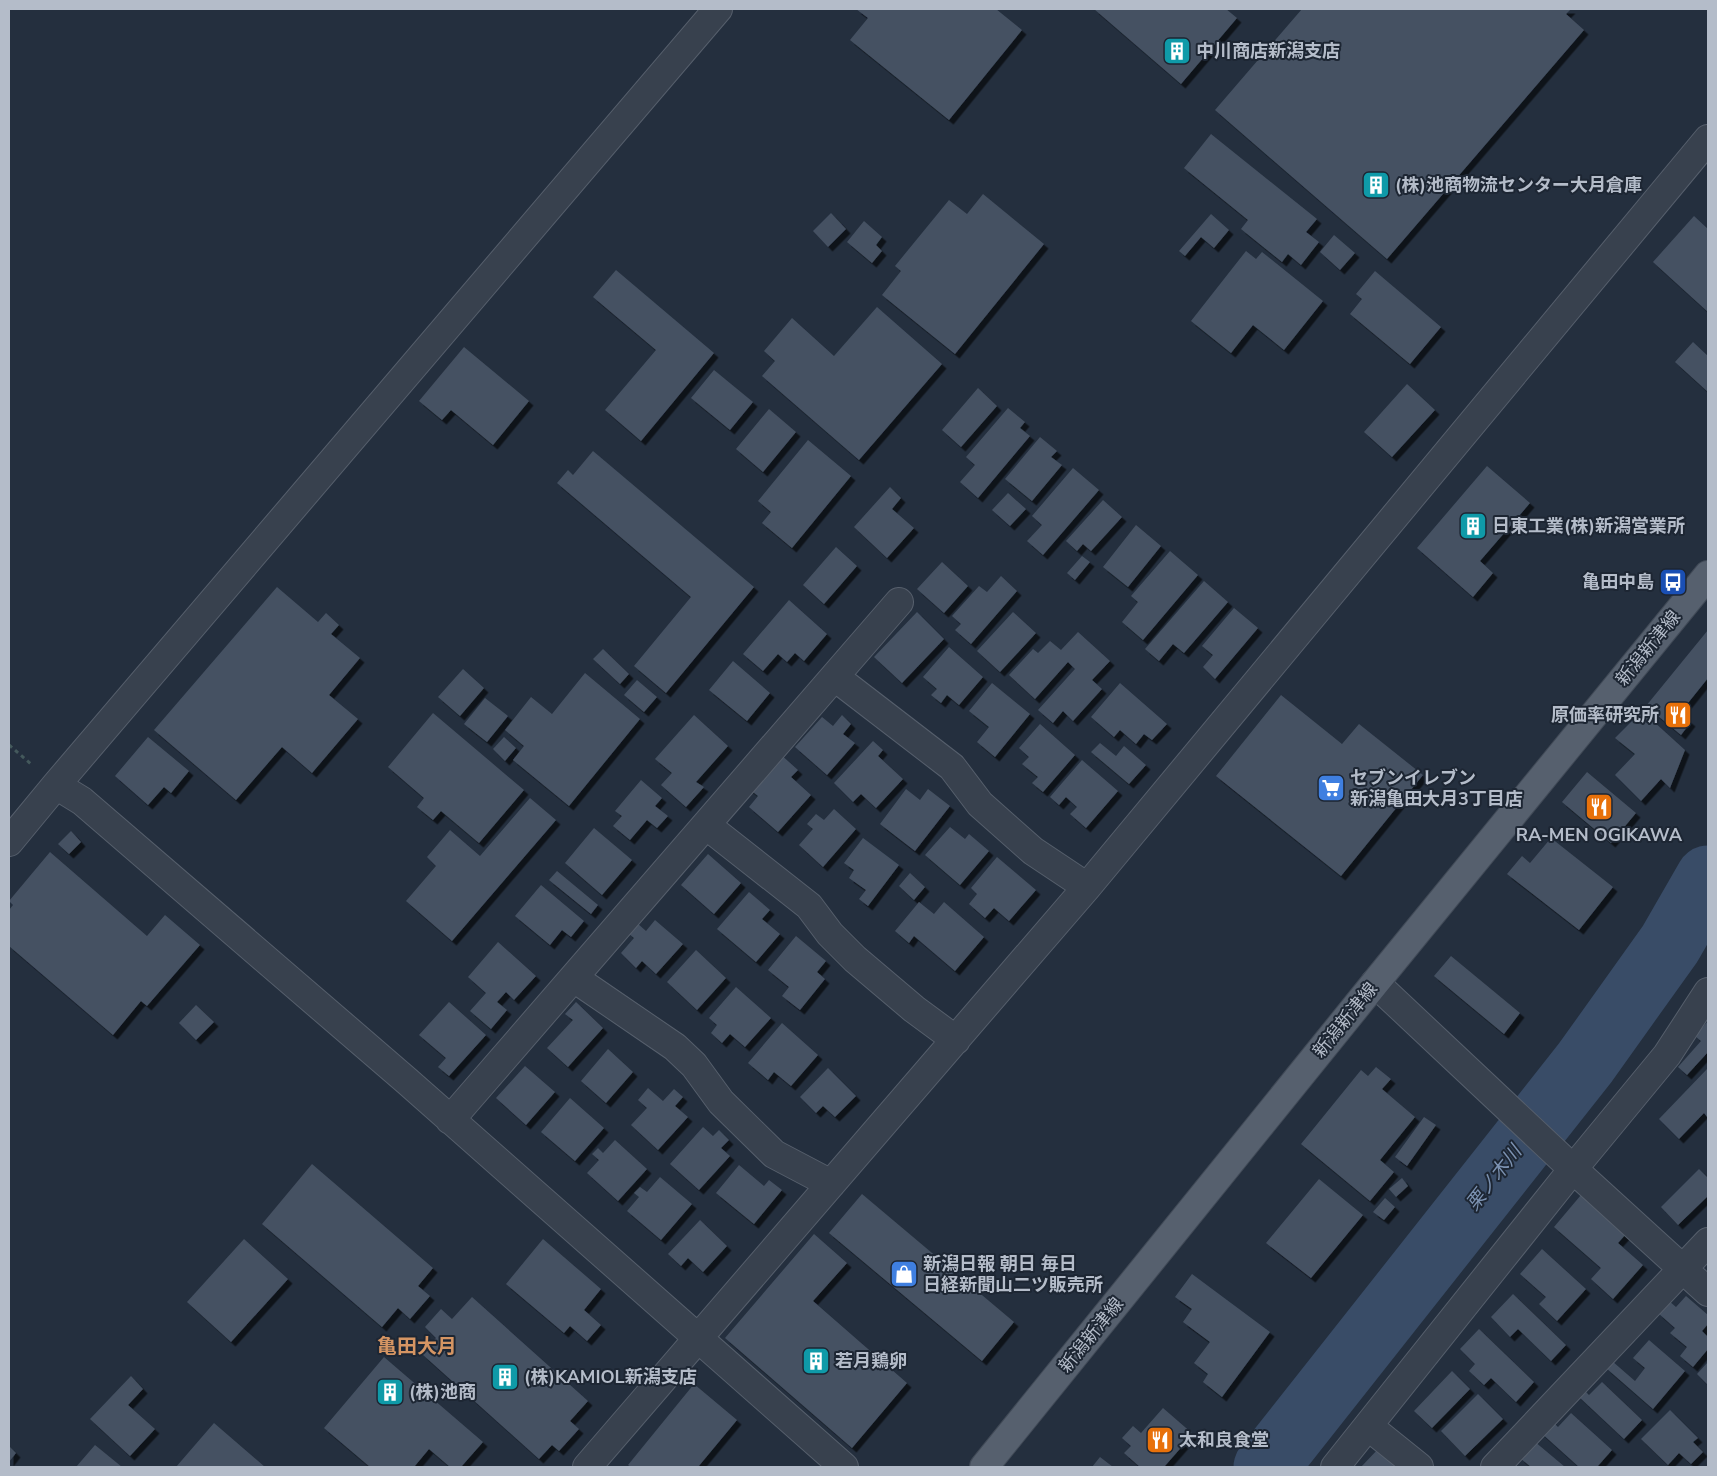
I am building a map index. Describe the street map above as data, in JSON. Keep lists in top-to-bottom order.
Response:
{
  "streets": {
    "main road": ["新潟新津線"]
  },
  "districts": ["亀田大月"],
  "water": ["栗ノ木川"],
  "places": {
    "building": [
      "中川商店新潟支店",
      "(株)池商物流センター大月倉庫",
      "日東工業(株)新潟営業所",
      "若月鶏卵",
      "(株)KAMIOL新潟支店",
      "(株)池商"
    ],
    "bus stop": ["亀田中島"],
    "restaurant": ["原価率研究所", "RA-MEN OGIKAWA", "太和良食堂"],
    "supermarket": ["セブンイレブン 新潟亀田大月3丁目店"],
    "shop": ["新潟日報 朝日 毎日 日経新聞山二ツ販売所"]
  }
}
